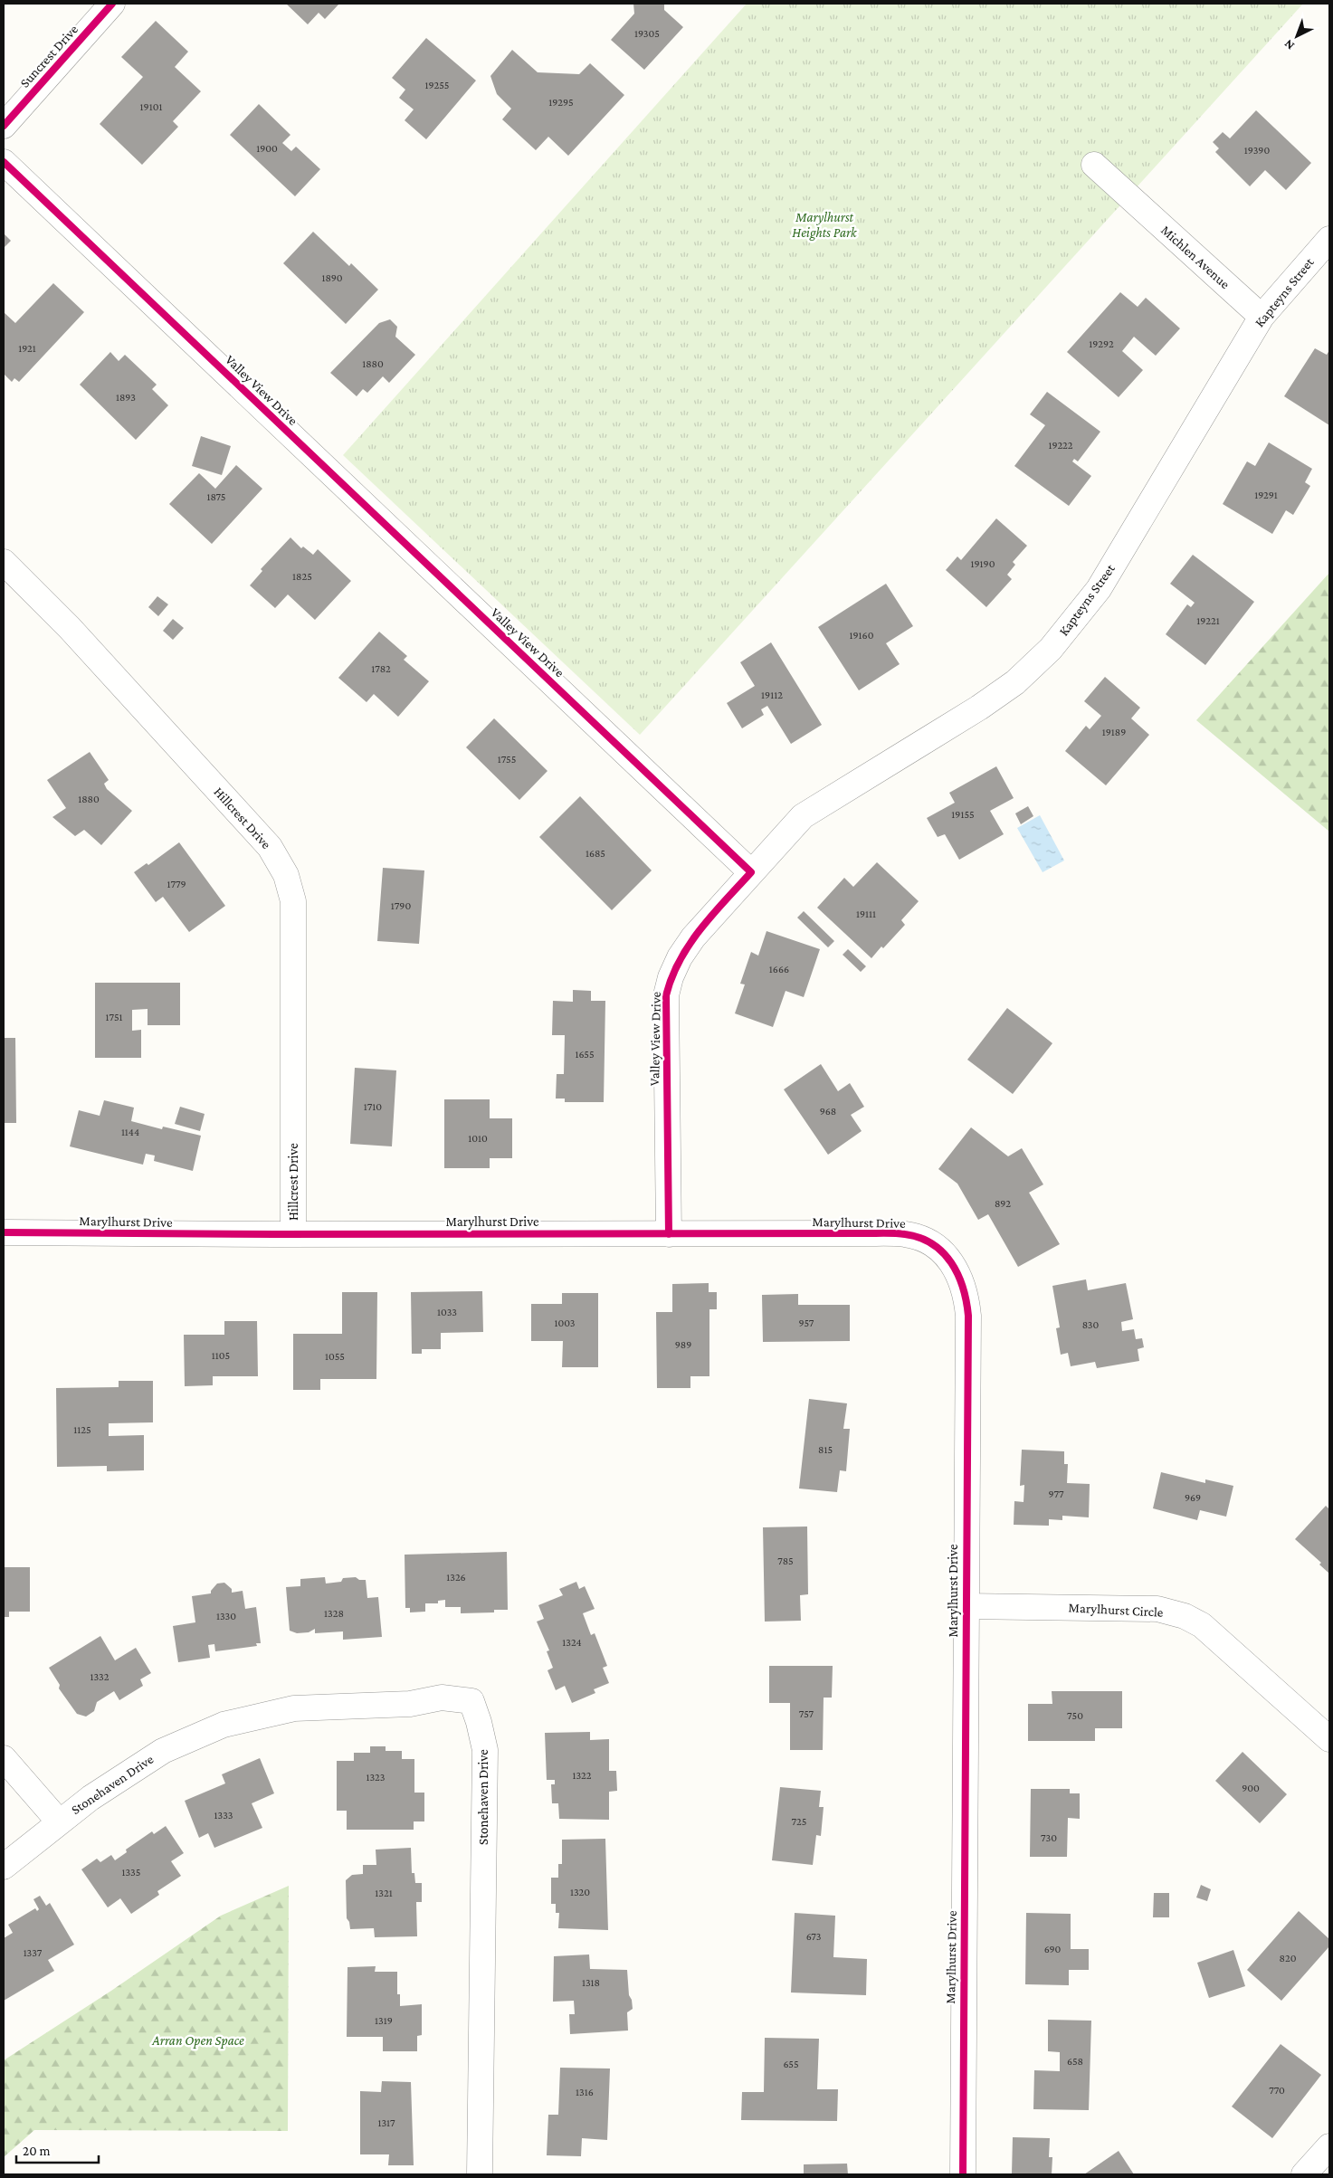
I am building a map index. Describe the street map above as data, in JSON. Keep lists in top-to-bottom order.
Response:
{
  "streets": {
    "street": [
      "Suncrest Drive",
      "Michlen Avenue",
      "Kapteyns Street",
      "Valley View Drive",
      "Hillcrest Drive",
      "Marylhurst Drive",
      "Marylhurst Circle",
      "Stonehaven Drive"
    ]
  },
  "crossings": [
    ["Michlen Avenue", "Kapteyns Street"],
    ["Kapteyns Street", "Valley View Drive"],
    ["Valley View Drive", "Marylhurst Drive"],
    ["Hillcrest Drive", "Marylhurst Drive"],
    ["Marylhurst Drive", "Marylhurst Circle"]
  ],
  "parks": ["Marylhurst Heights Park", "Arran Open Space"],
  "house_numbers": [
    "19305",
    "19255",
    "19295",
    "19101",
    "1900",
    "19390",
    "1890",
    "19292",
    "1921",
    "1880",
    "1893",
    "19222",
    "19291",
    "1875",
    "19190",
    "1825",
    "19221",
    "19160",
    "1782",
    "19112",
    "19189",
    "1755",
    "1880",
    "19155",
    "1685",
    "1779",
    "1790",
    "19111",
    "1666",
    "1751",
    "1655",
    "1710",
    "968",
    "1144",
    "1010",
    "892",
    "1033",
    "1003",
    "957",
    "830",
    "989",
    "1105",
    "1055",
    "1125",
    "815",
    "977",
    "969",
    "785",
    "1326",
    "1328",
    "1330",
    "1324",
    "1332",
    "757",
    "750",
    "1322",
    "1323",
    "900",
    "1333",
    "725",
    "730",
    "1335",
    "1320",
    "1321",
    "673",
    "690",
    "1337",
    "820",
    "1318",
    "1319",
    "658",
    "655",
    "770",
    "1316",
    "1317"
  ],
  "scale_bar": "20 m",
  "north": "bottom left"
}
